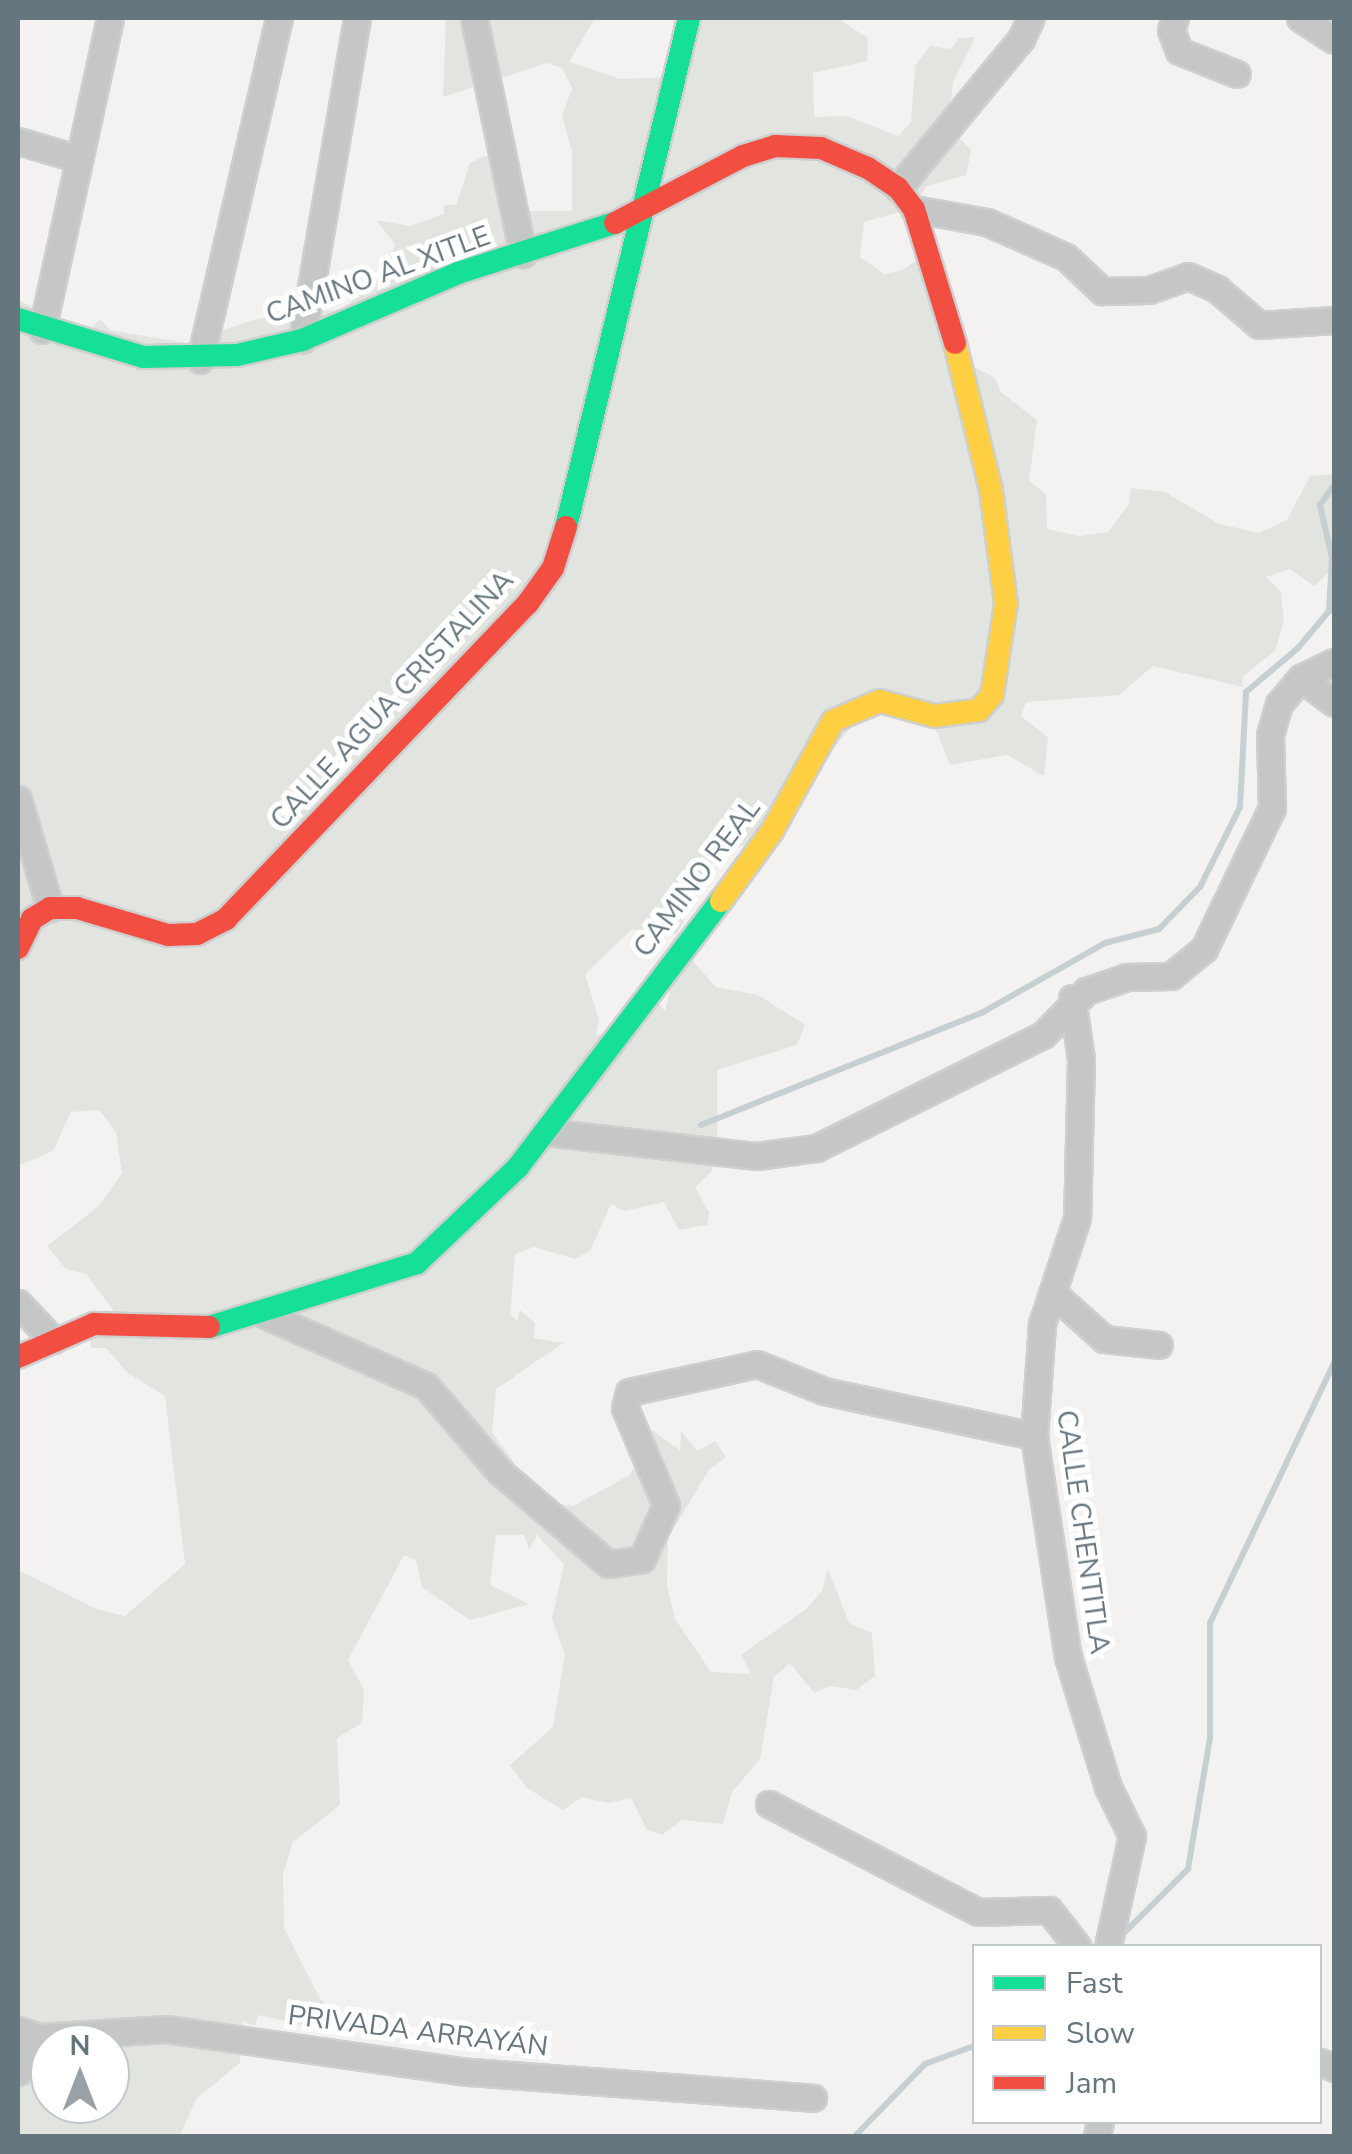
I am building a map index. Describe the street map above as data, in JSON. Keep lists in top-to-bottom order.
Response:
{
  "streets": {
    "street": [
      "CAMINO AL XITLE",
      "CALLE AGUA CRISTALINA",
      "CAMINO REAL",
      "CALLE CHENTITLA",
      "PRIVADA ARRAYÁN"
    ]
  },
  "crossings": [
    ["CAMINO AL XITLE", "CALLE AGUA CRISTALINA"],
    ["CAMINO AL XITLE", "CAMINO REAL"],
    ["CALLE AGUA CRISTALINA", "CAMINO REAL"]
  ],
  "legend": ["Fast", "Slow", "Jam"],
  "north": "top"
}
